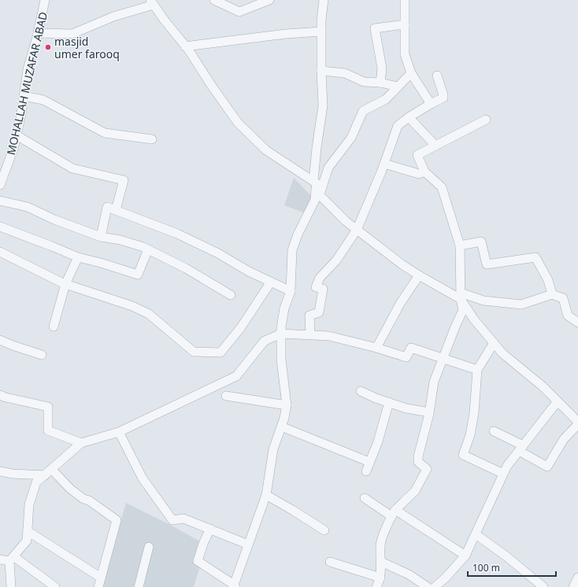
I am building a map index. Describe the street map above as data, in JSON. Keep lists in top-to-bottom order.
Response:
{
  "streets": {
    "street": ["MOHALLAH MUZAFAR ABAD"]
  },
  "places": ["masjid umer farooq"],
  "scale_bar": "100 m"
}
